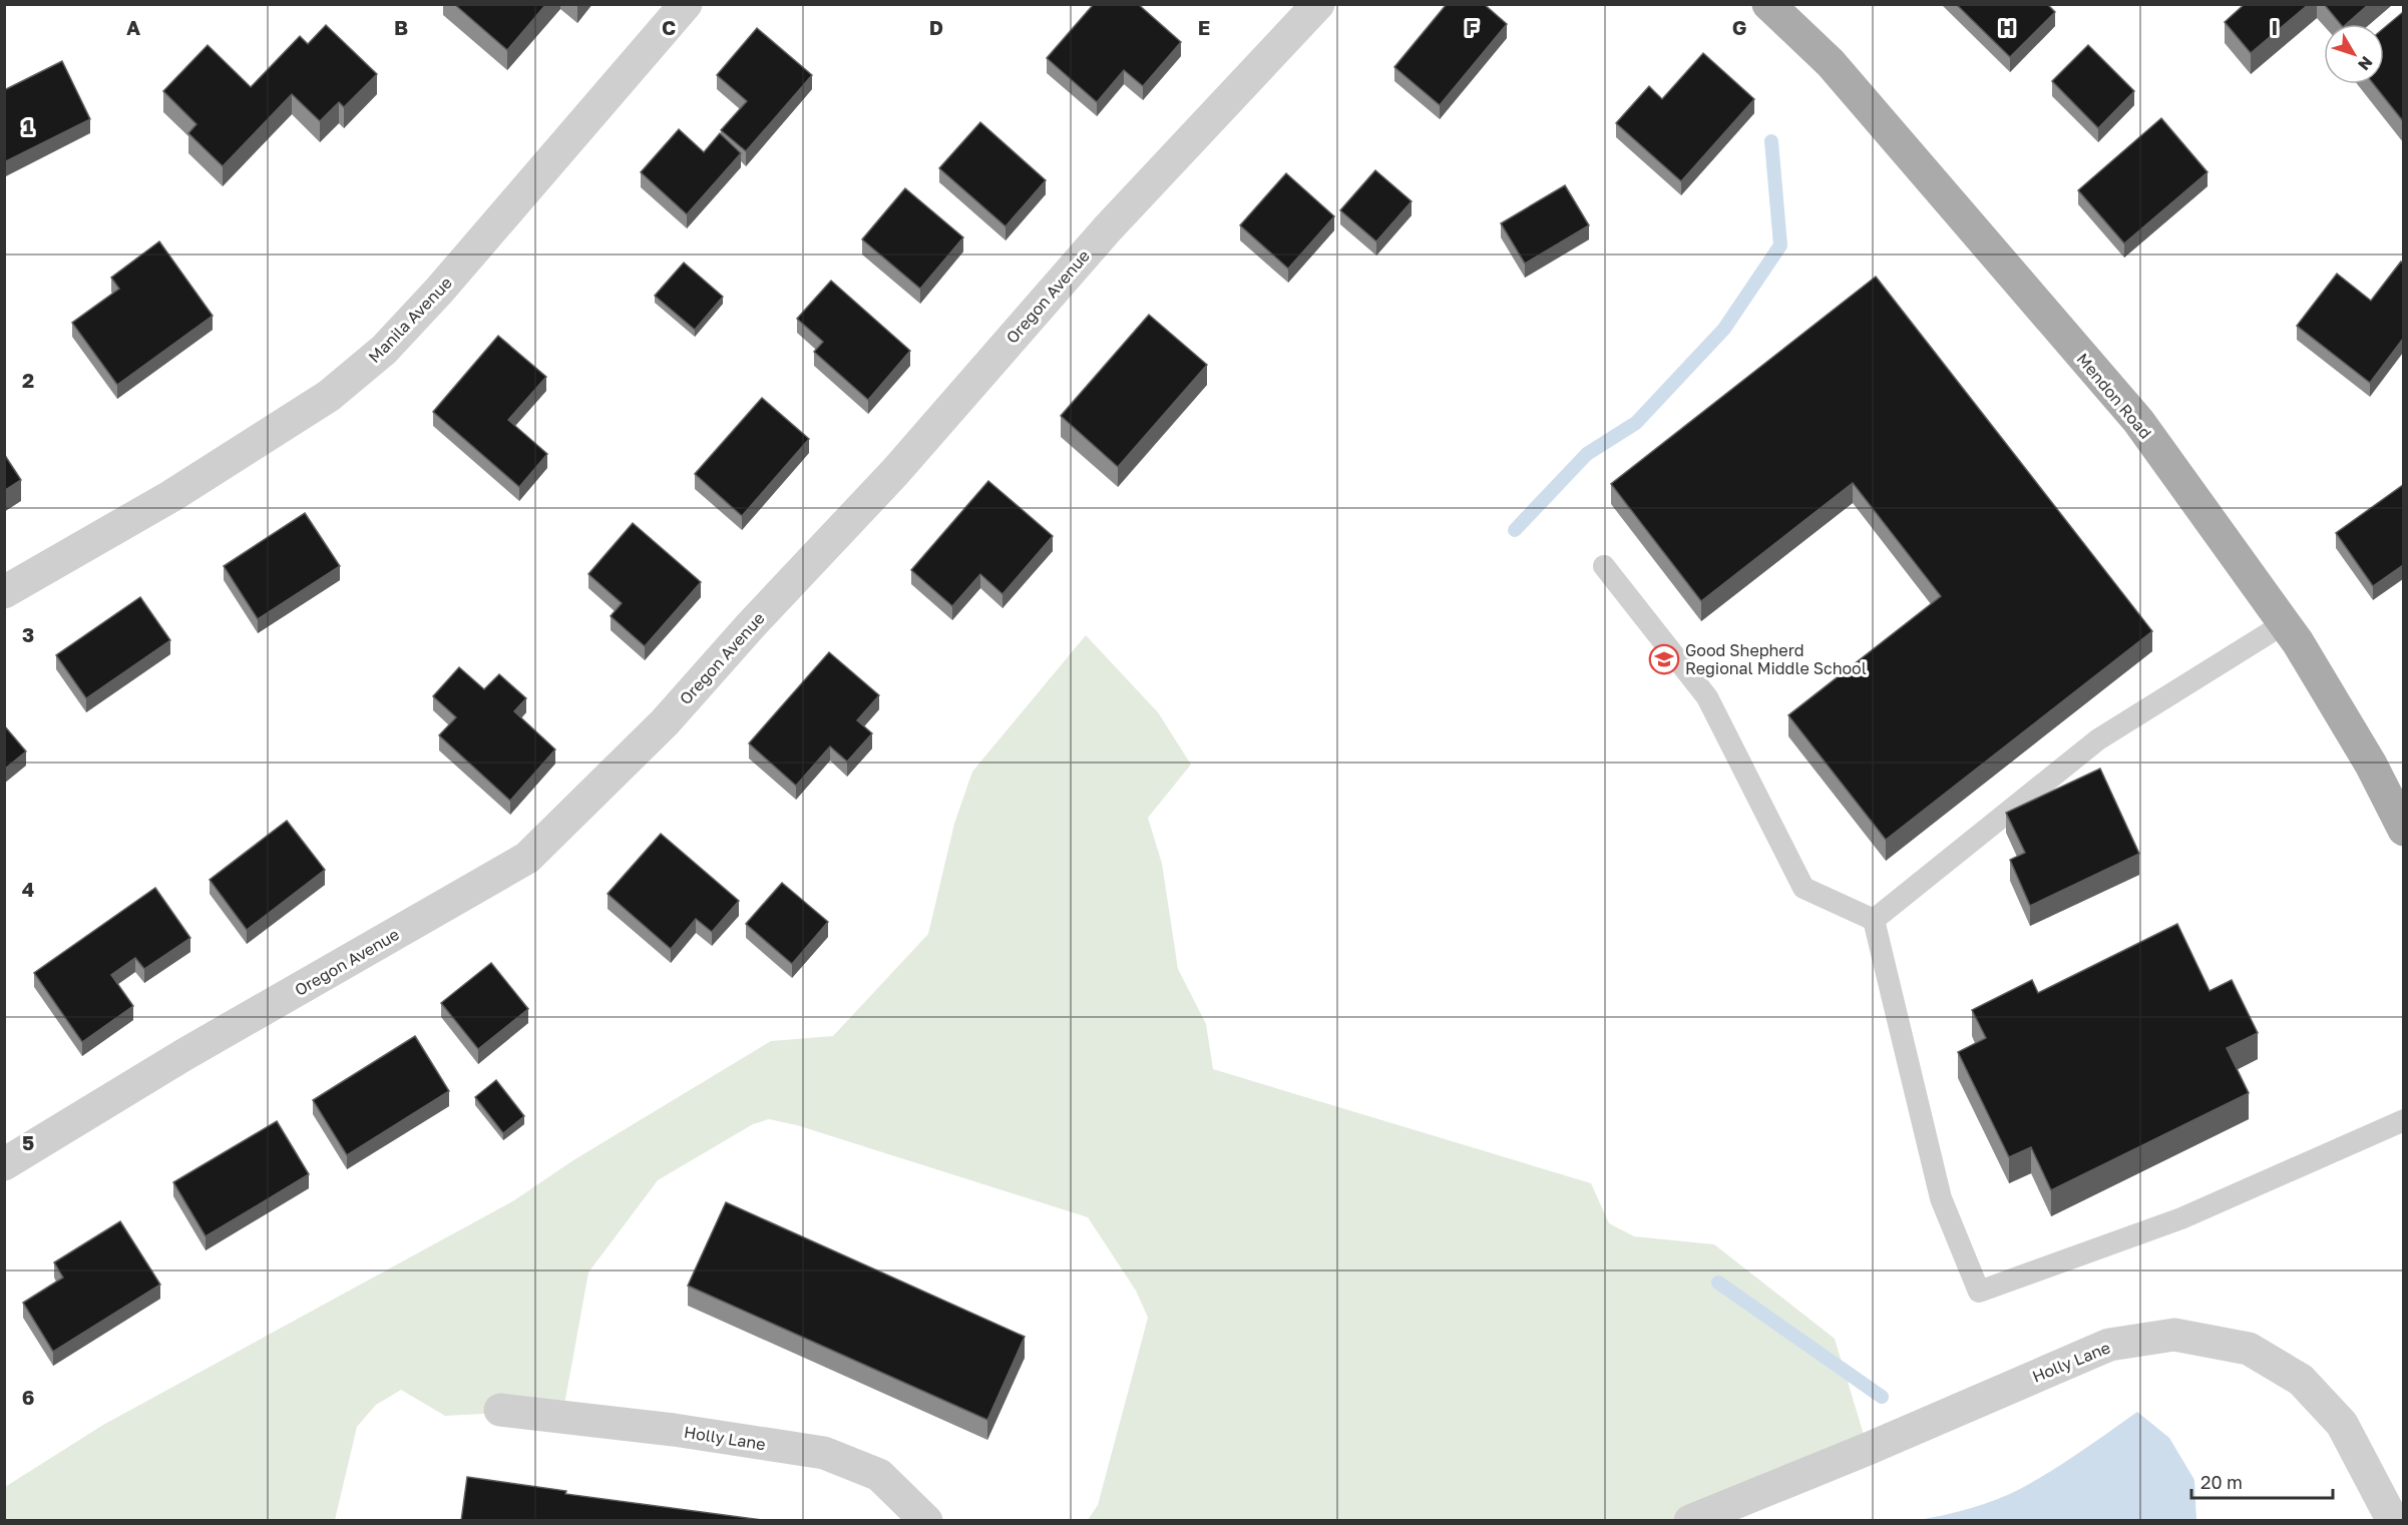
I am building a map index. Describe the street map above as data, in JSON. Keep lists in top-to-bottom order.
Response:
{
  "streets": {
    "main road": ["Mendon Road"],
    "street": ["Oregon Avenue", "Manila Avenue", "Holly Lane"]
  },
  "places": {
    "school or university": ["Good Shepherd Regional Middle School"]
  },
  "scale_bar": "20 m",
  "north": "bottom right",
  "grid": {
    "columns": [
      "A",
      "B",
      "C",
      "D",
      "E",
      "F",
      "G",
      "H",
      "I"
    ],
    "rows": [
      "1",
      "2",
      "3",
      "4",
      "5",
      "6"
    ]
  }
}
